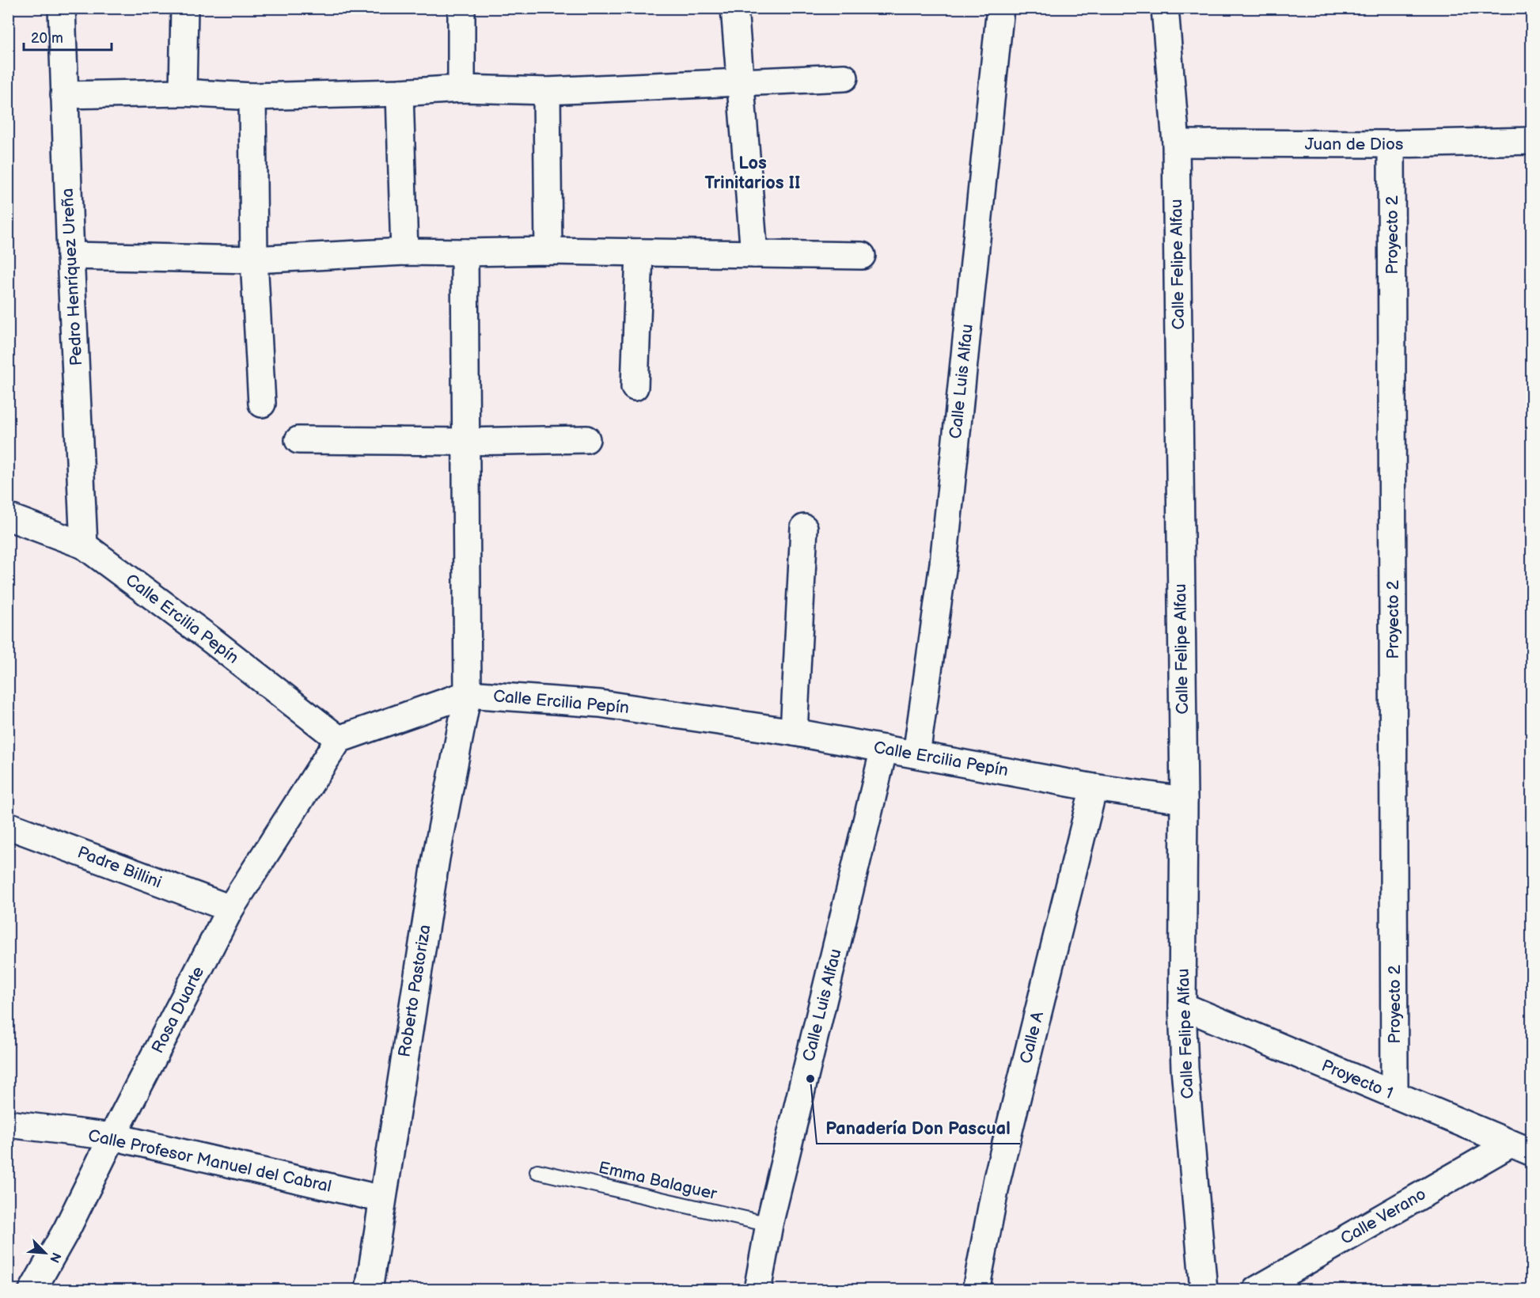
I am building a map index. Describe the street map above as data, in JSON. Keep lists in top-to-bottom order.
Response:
{
  "streets": {
    "street": [
      "Juan de Dios",
      "Proyecto 2",
      "Calle Felipe Alfau",
      "Pedro Henríquez Ureña",
      "Calle Luis Alfau",
      "Calle Ercilia Pepín",
      "Padre Billini",
      "Roberto Pastoriza",
      "Rosa Duarte",
      "Calle A",
      "Proyecto 1",
      "Calle Profesor Manuel del Cabral",
      "Calle Verano"
    ],
    "lane": ["Emma Balaguer"]
  },
  "crossings": [
    ["Juan de Dios", "Proyecto 2"],
    ["Juan de Dios", "Calle Felipe Alfau"],
    ["Proyecto 2", "Proyecto 1"],
    ["Calle Felipe Alfau", "Calle Ercilia Pepín"],
    ["Calle Felipe Alfau", "Proyecto 1"],
    ["Pedro Henríquez Ureña", "Calle Ercilia Pepín"],
    ["Calle Luis Alfau", "Calle Ercilia Pepín"],
    ["Calle Luis Alfau", "Emma Balaguer"],
    ["Calle Ercilia Pepín", "Roberto Pastoriza"],
    ["Calle Ercilia Pepín", "Rosa Duarte"],
    ["Calle Ercilia Pepín", "Calle A"],
    ["Padre Billini", "Rosa Duarte"],
    ["Roberto Pastoriza", "Calle Profesor Manuel del Cabral"],
    ["Rosa Duarte", "Calle Profesor Manuel del Cabral"],
    ["Proyecto 1", "Calle Verano"]
  ],
  "districts": ["Los Trinitarios II"],
  "places": ["Panadería Don Pascual"],
  "scale_bar": "20 m",
  "north": "bottom right"
}
